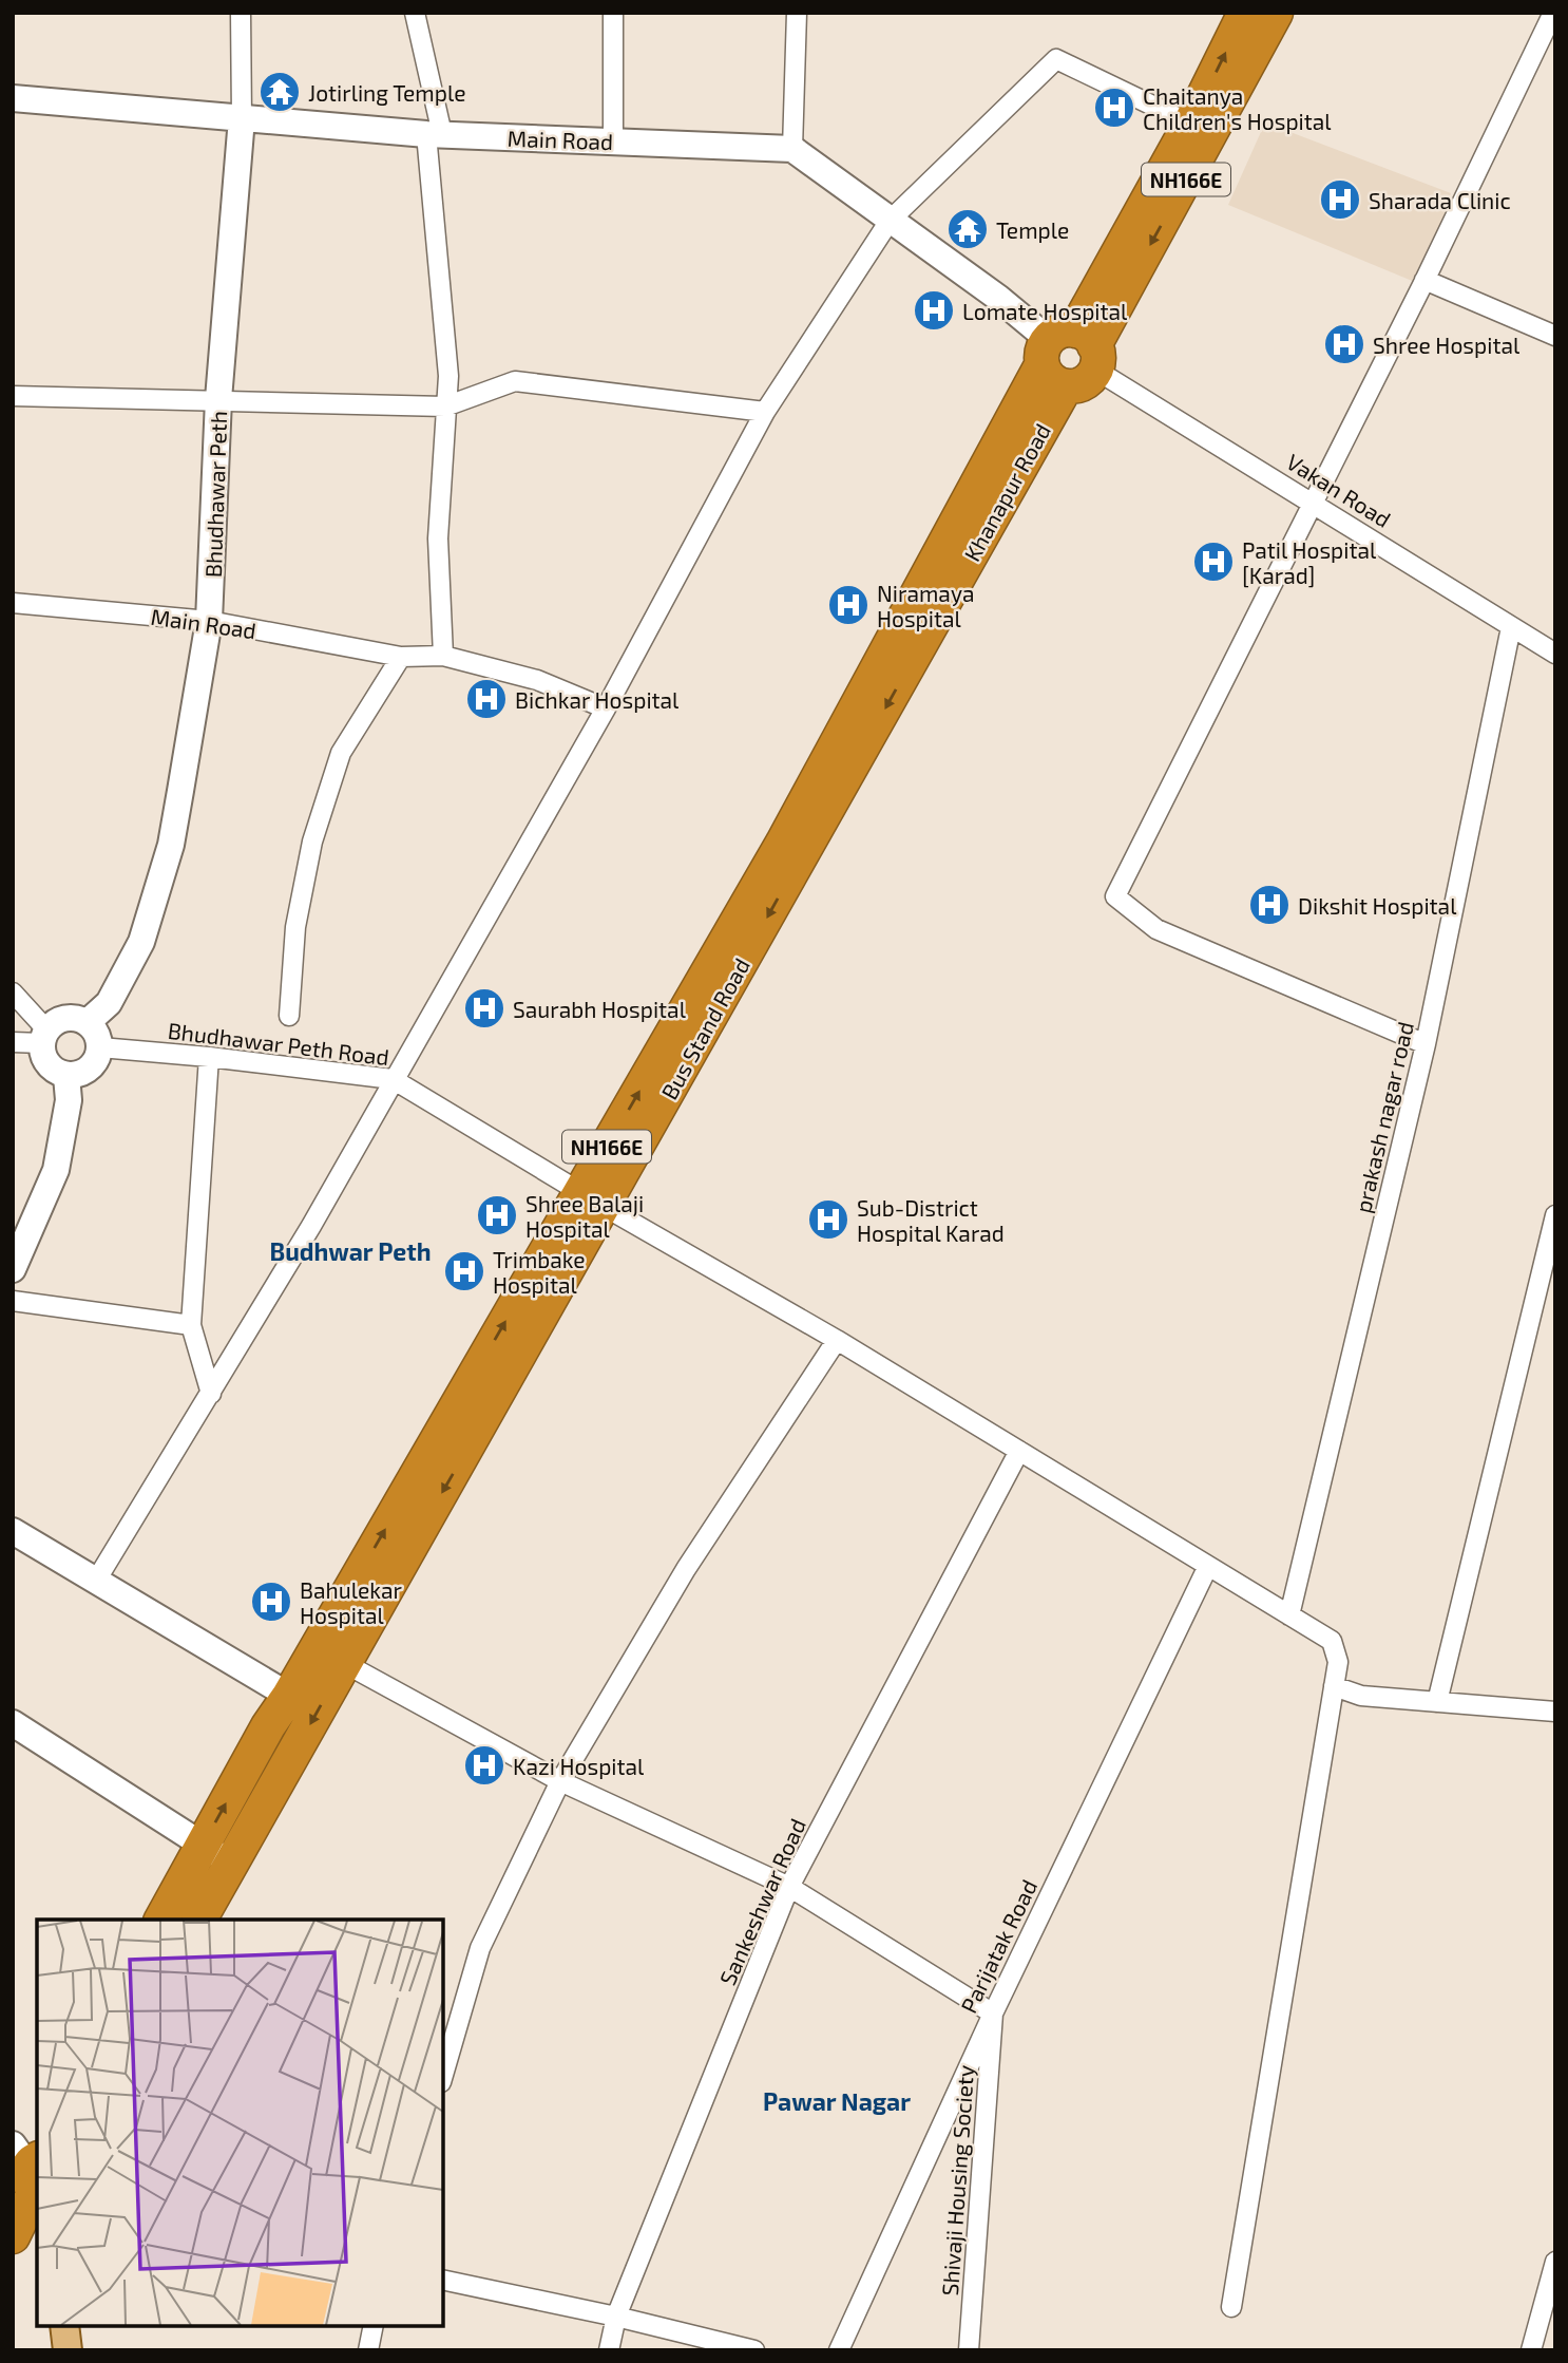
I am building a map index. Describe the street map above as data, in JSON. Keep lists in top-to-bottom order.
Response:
{
  "streets": {
    "highway": ["NH166E", "Khanapur Road", "Bus Stand Road"],
    "street": [
      "Main Road",
      "Vakan Road",
      "Bhudhawar Peth",
      "Bhudhawar Peth Road",
      "prakash nagar road",
      "Sankeshwar Road",
      "Parijatak Road",
      "Shivaji Housing Society"
    ]
  },
  "crossings": [
    ["Main Road", "Bhudhawar Peth"],
    ["NH166E", "Vakan Road"],
    ["NH166E", "Khanapur Road"],
    ["NH166E", "Bus Stand Road"],
    ["NH166E", "Bhudhawar Peth Road"],
    ["Vakan Road", "Khanapur Road"],
    ["Vakan Road", "prakash nagar road"],
    ["Khanapur Road", "Bus Stand Road"],
    ["Bhudhawar Peth", "Bhudhawar Peth Road"],
    ["Bus Stand Road", "Bhudhawar Peth Road"],
    ["Bhudhawar Peth Road", "prakash nagar road"],
    ["Bhudhawar Peth Road", "Sankeshwar Road"],
    ["Bhudhawar Peth Road", "Parijatak Road"],
    ["Parijatak Road", "Shivaji Housing Society"]
  ],
  "districts": ["Budhwar Peth", "Pawar Nagar"],
  "places": {
    "temple": ["Jotirling Temple", "Temple"],
    "hospital": [
      "Chaitanya Children's Hospital",
      "Sharada Clinic",
      "Lomate Hospital",
      "Shree Hospital",
      "Patil Hospital [Karad]",
      "Niramaya Hospital",
      "Bichkar Hospital",
      "Dikshit Hospital",
      "Saurabh Hospital",
      "Shree Balaji Hospital",
      "Sub-District Hospital Karad",
      "Trimbake Hospital",
      "Bahulekar Hospital",
      "Kazi Hospital"
    ]
  }
}
